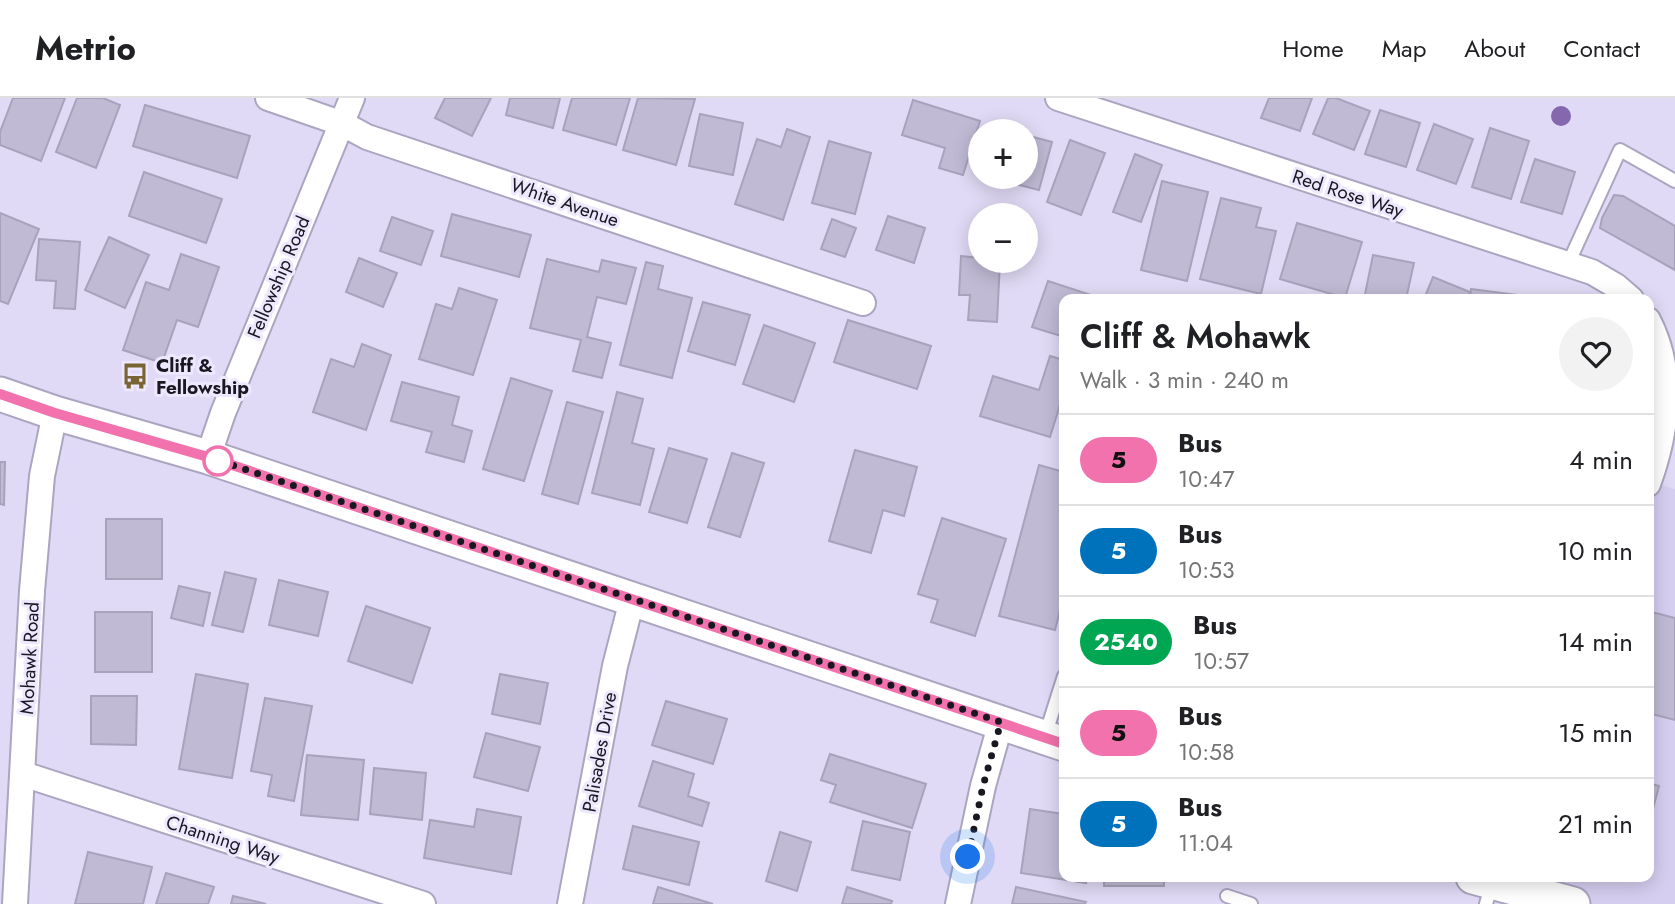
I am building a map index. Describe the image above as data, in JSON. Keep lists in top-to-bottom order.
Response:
{
  "streets": {
    "street": [
      "Red Rose Way",
      "White Avenue",
      "Fellowship Road",
      "Mohawk Road",
      "Palisades Drive",
      "Channing Way"
    ]
  },
  "crossings": [
    ["White Avenue", "Fellowship Road"],
    ["Mohawk Road", "Channing Way"]
  ],
  "places": {
    "bus stop": ["Cliff & Fellowship"]
  },
  "lines": ["bus line 5"],
  "page": {
    "header": "Metrio",
    "nav": [
      "Home",
      "Map",
      "About",
      "Contact"
    ],
    "map_buttons": ["+", "−"],
    "heading": ["Cliff & Mohawk", "Walk · 3 min · 240 m"],
    "list": [
      {
        "mark": "5",
        "name": "Bus",
        "note": "10:47",
        "value": "4 min"
      },
      {
        "mark": "5",
        "name": "Bus",
        "note": "10:53",
        "value": "10 min"
      },
      {
        "mark": "2540",
        "name": "Bus",
        "note": "10:57",
        "value": "14 min"
      },
      {
        "mark": "5",
        "name": "Bus",
        "note": "10:58",
        "value": "15 min"
      },
      {
        "mark": "5",
        "name": "Bus",
        "note": "11:04",
        "value": "21 min"
      }
    ]
  }
}
